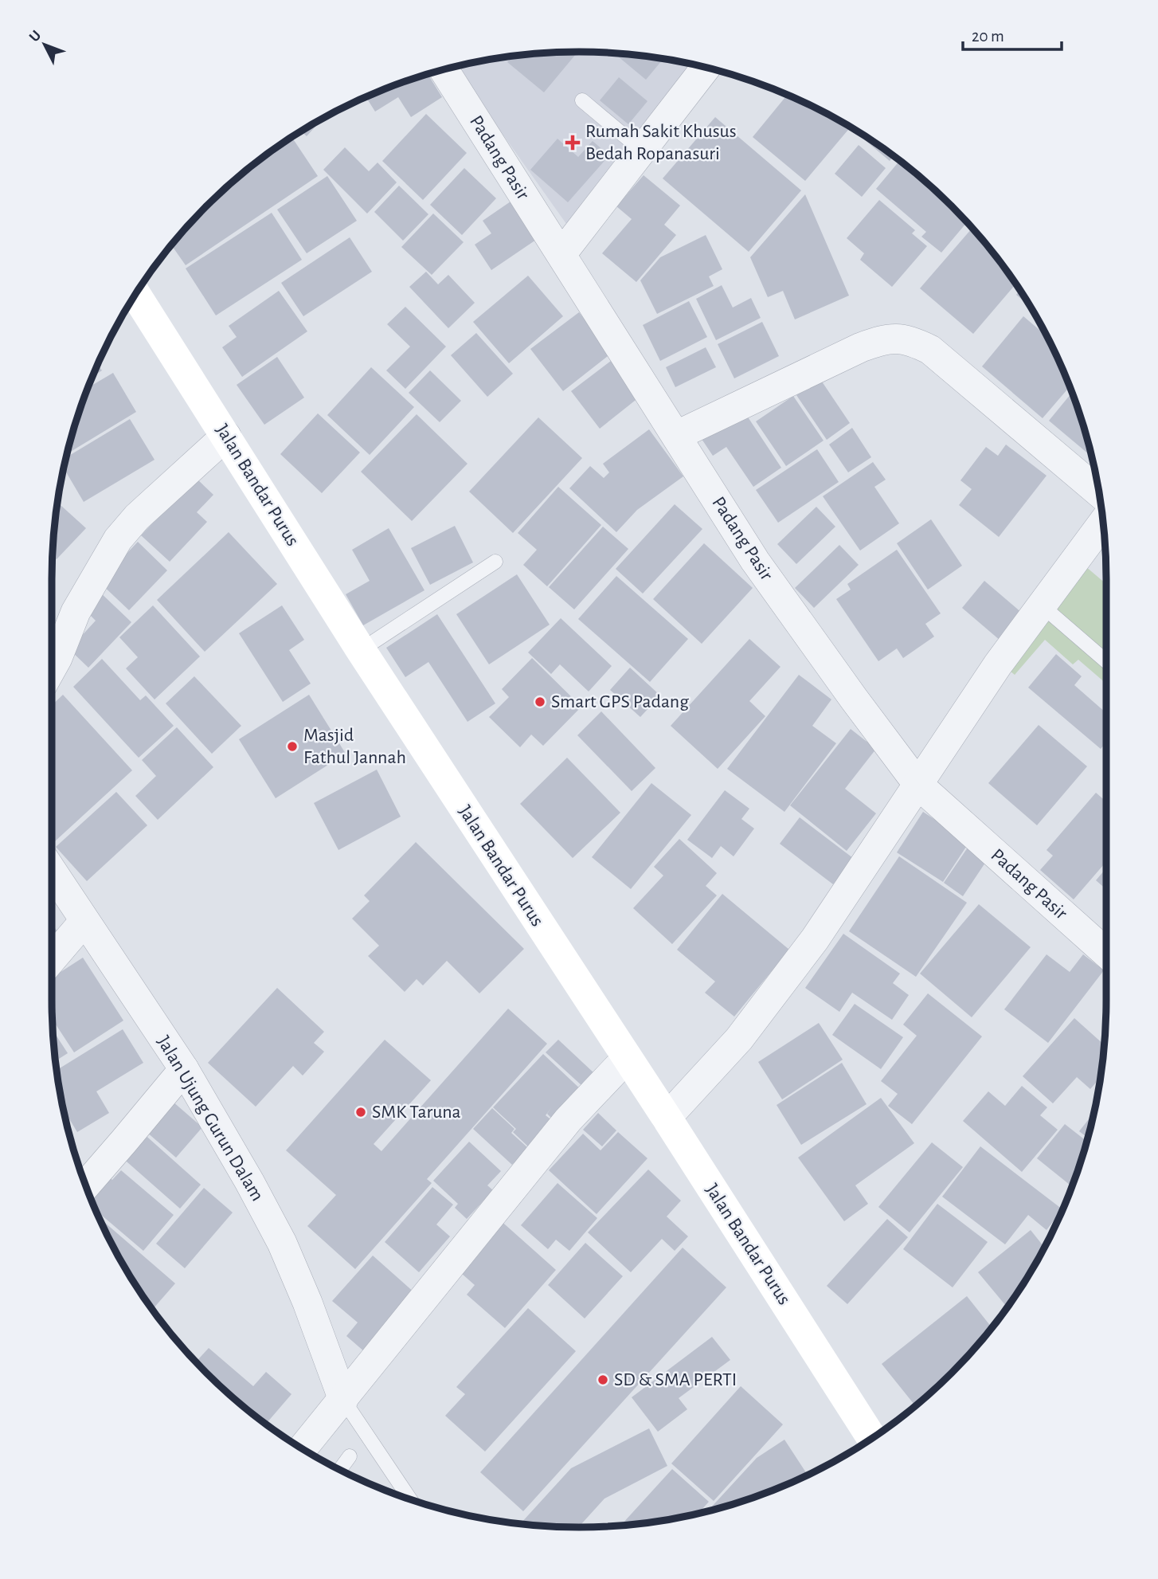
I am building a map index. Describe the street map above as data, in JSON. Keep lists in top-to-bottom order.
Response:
{
  "streets": {
    "street": ["Padang Pasir", "Jalan Bandar Purus", "Jalan Ujung Gurun Dalam"]
  },
  "places": {
    "health": ["Rumah Sakit Khusus Bedah Ropanasuri"],
    "other": [
      "Smart GPS Padang",
      "Masjid Fathul Jannah",
      "SMK Taruna",
      "SD & SMA PERTI"
    ]
  },
  "scale_bar": "20 m",
  "north": "top left"
}
